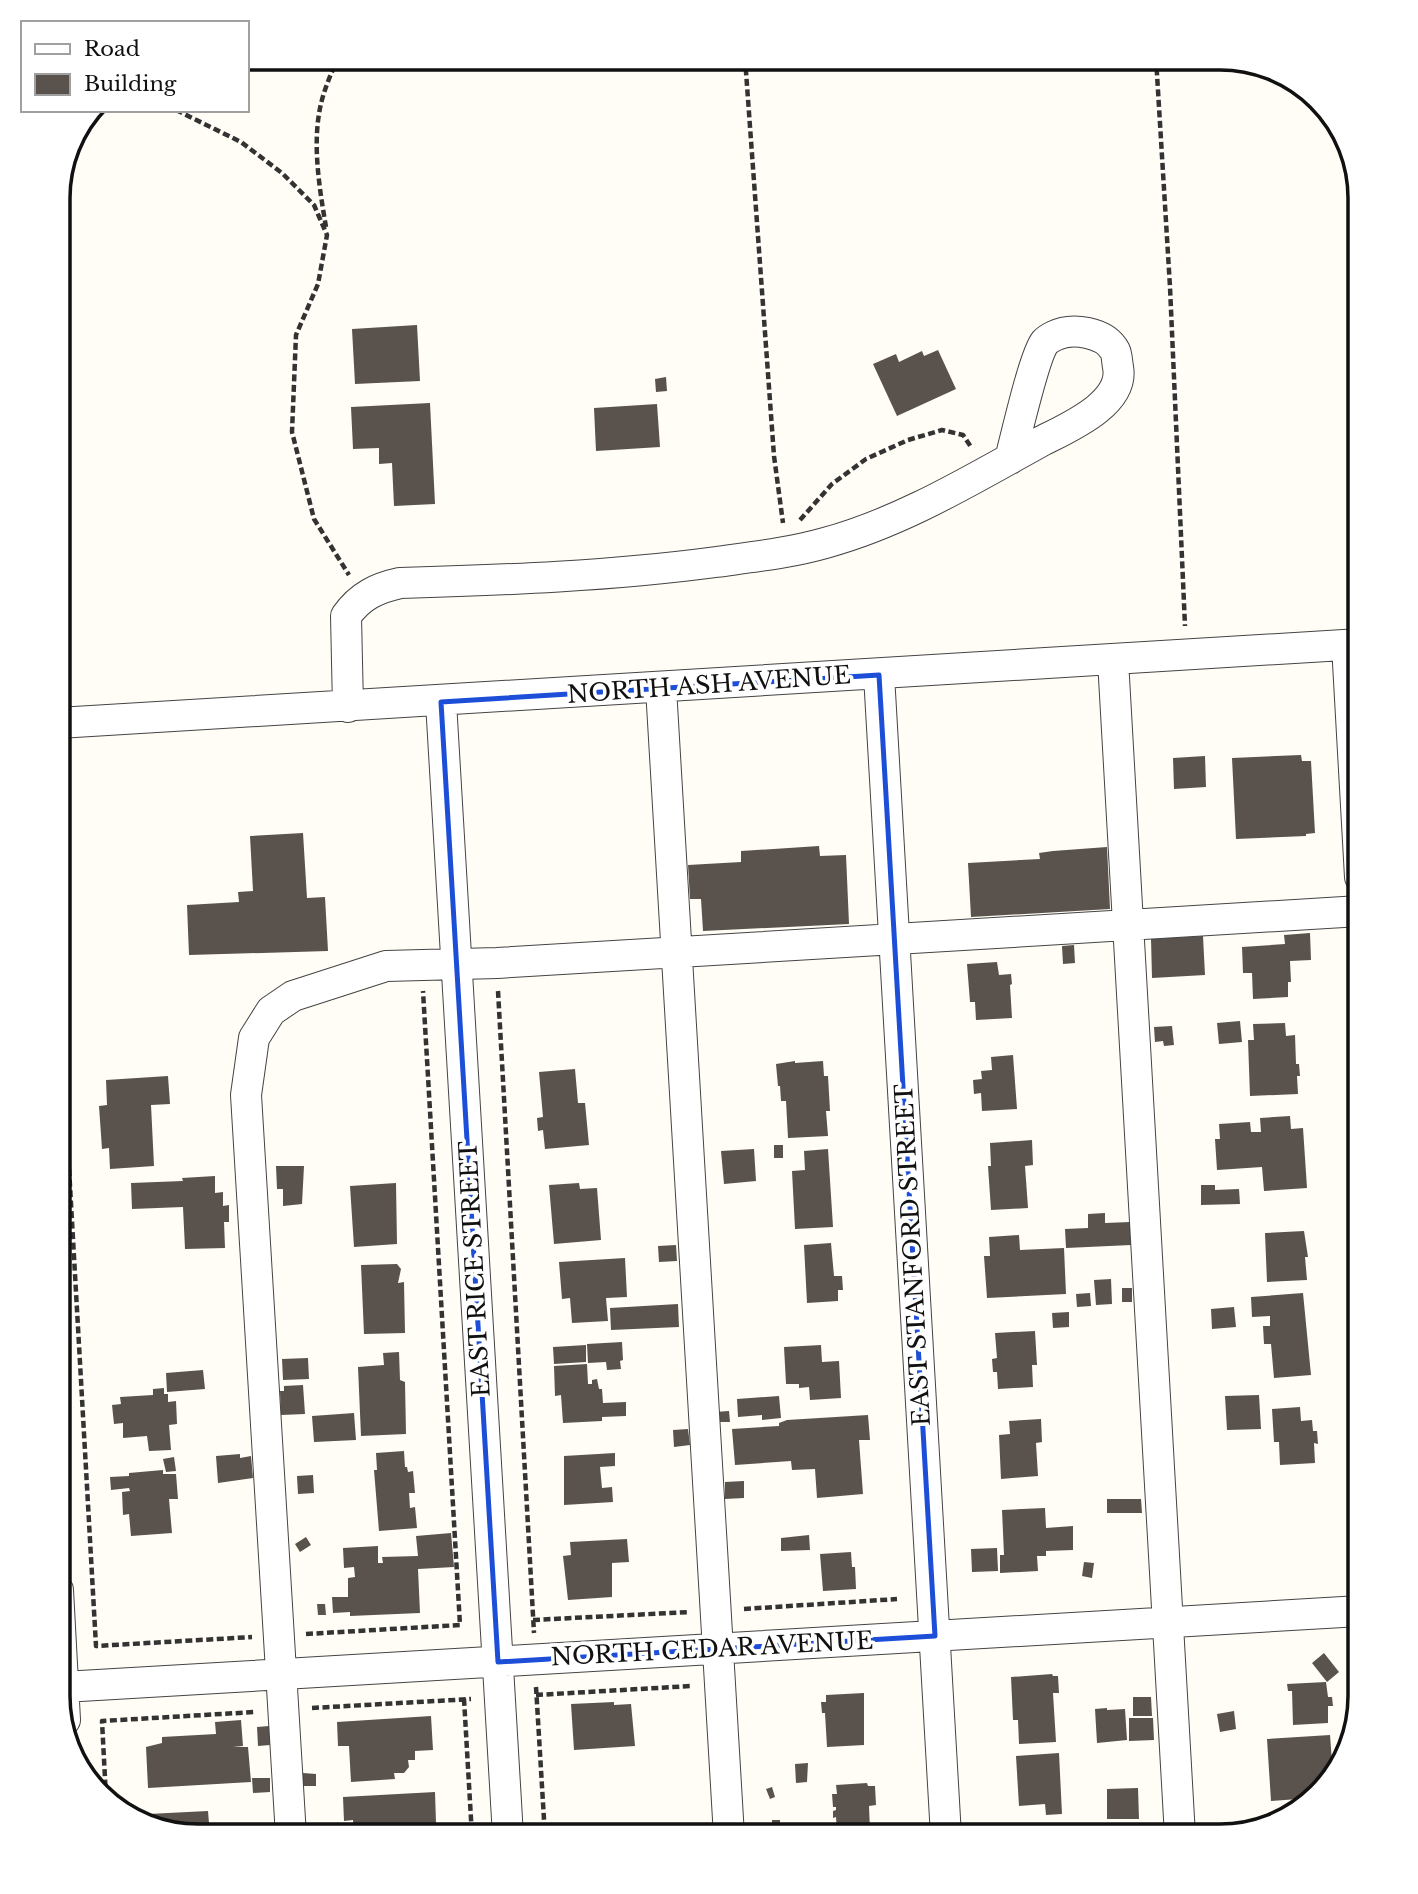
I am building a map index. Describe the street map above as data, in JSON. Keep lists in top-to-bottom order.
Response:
{
  "streets": {
    "street": [
      "NORTH ASH AVENUE",
      "EAST STANFORD STREET",
      "EAST RICE STREET",
      "NORTH CEDAR AVENUE"
    ]
  },
  "crossings": [
    ["NORTH ASH AVENUE", "EAST STANFORD STREET"],
    ["NORTH ASH AVENUE", "EAST RICE STREET"],
    ["EAST STANFORD STREET", "NORTH CEDAR AVENUE"],
    ["EAST RICE STREET", "NORTH CEDAR AVENUE"]
  ],
  "legend": ["Road", "Building"]
}
